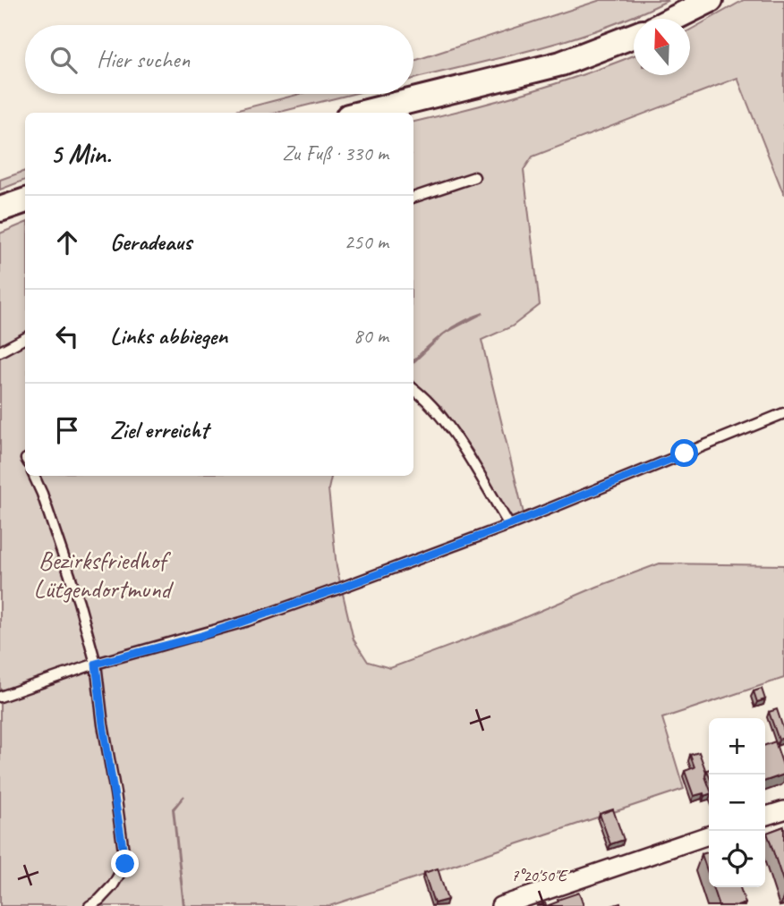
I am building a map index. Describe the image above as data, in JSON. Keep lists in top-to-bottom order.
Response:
{
  "parks": ["Bezirksfriedhof Lütgendortmund"],
  "north": "top",
  "page": {
    "search": "Hier suchen",
    "heading": ["5 Min.", "Zu Fuß · 330 m"],
    "list": [
      ["Geradeaus", "250 m"],
      ["Links abbiegen", "80 m"],
      "Ziel erreicht"
    ],
    "map_buttons": ["+", "−"]
  },
  "coordinates": ["7°20'50\"E"]
}
